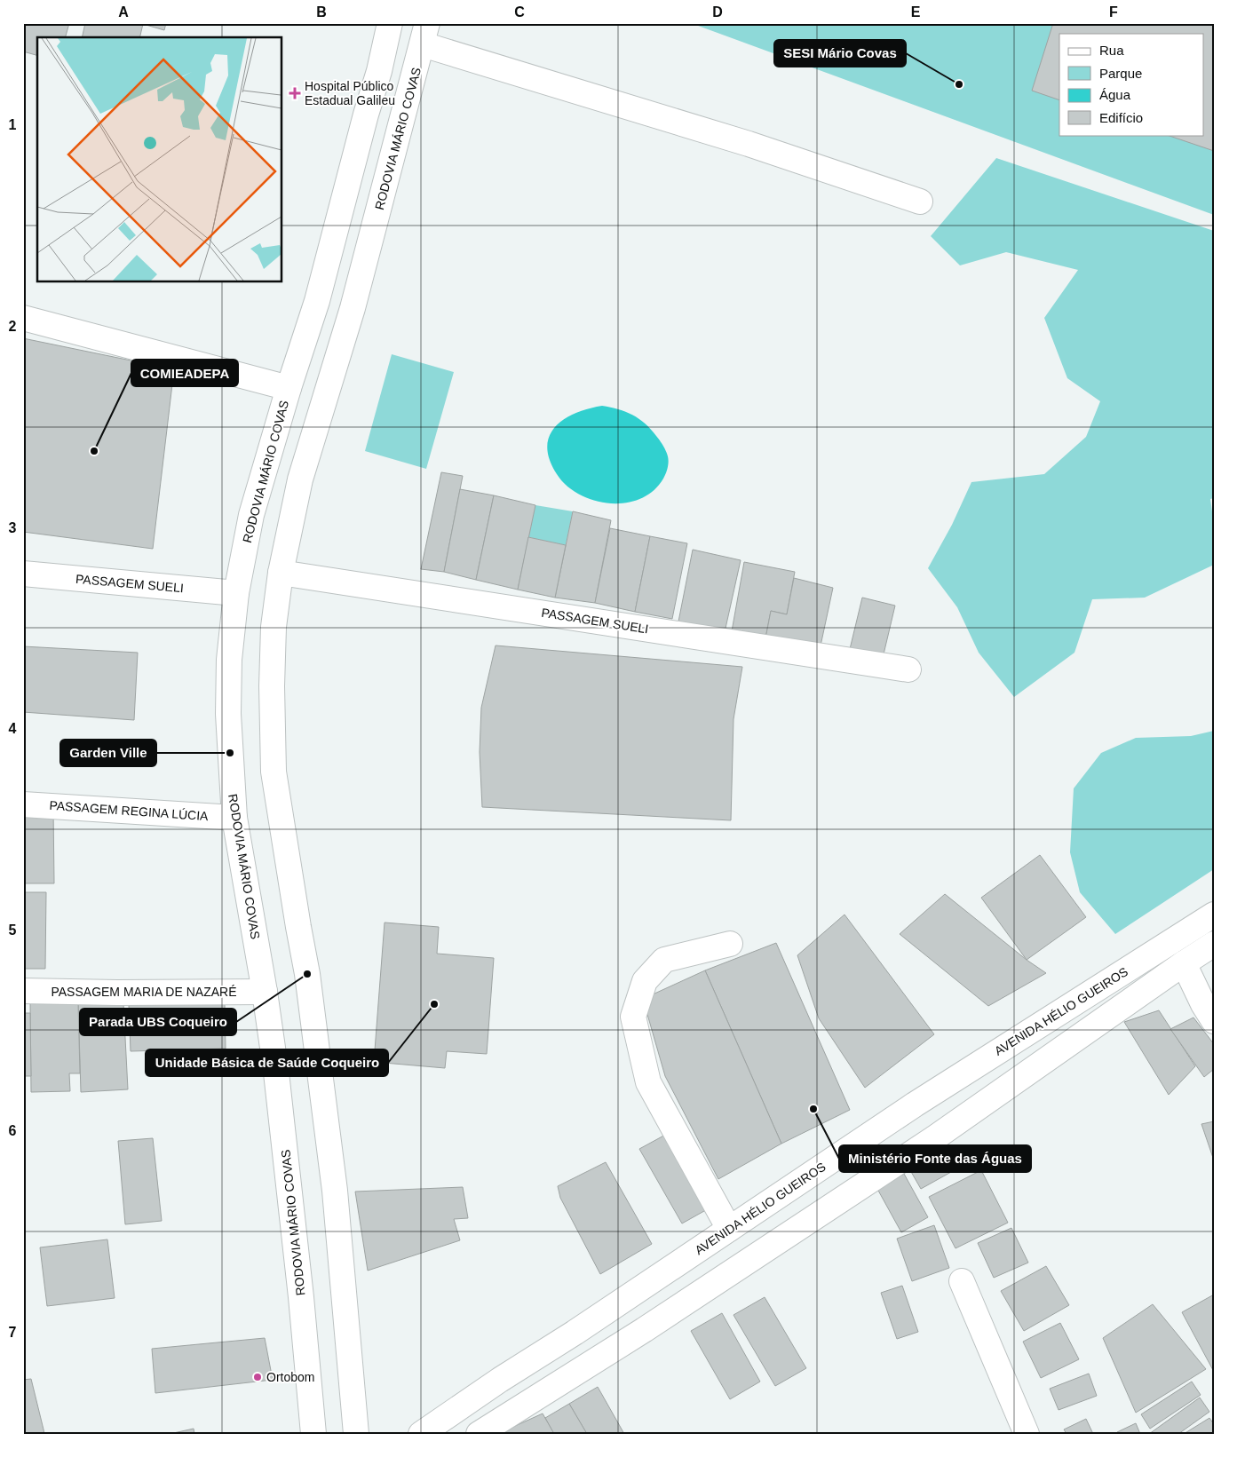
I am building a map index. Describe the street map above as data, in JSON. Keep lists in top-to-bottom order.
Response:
{
  "streets": {
    "main road": [
      "RODOVIA MÁRIO COVAS",
      "PASSAGEM SUELI",
      "PASSAGEM REGINA LÚCIA",
      "PASSAGEM MARIA DE NAZARÉ",
      "AVENIDA HÉLIO GUEIROS"
    ]
  },
  "crossings": [
    ["RODOVIA MÁRIO COVAS", "PASSAGEM SUELI"],
    ["RODOVIA MÁRIO COVAS", "PASSAGEM REGINA LÚCIA"],
    ["RODOVIA MÁRIO COVAS", "PASSAGEM MARIA DE NAZARÉ"]
  ],
  "places": {
    "other": [
      "SESI Mário Covas",
      "COMIEADEPA",
      "Garden Ville",
      "Parada UBS Coqueiro",
      "Unidade Básica de Saúde Coqueiro",
      "Ministério Fonte das Águas",
      "Ortobom"
    ],
    "health": ["Hospital Público Estadual Galileu"]
  },
  "legend": [
    "Rua",
    "Parque",
    "Água",
    "Edifício"
  ],
  "grid": {
    "columns": [
      "A",
      "B",
      "C",
      "D",
      "E",
      "F"
    ],
    "rows": [
      "1",
      "2",
      "3",
      "4",
      "5",
      "6",
      "7"
    ]
  }
}
